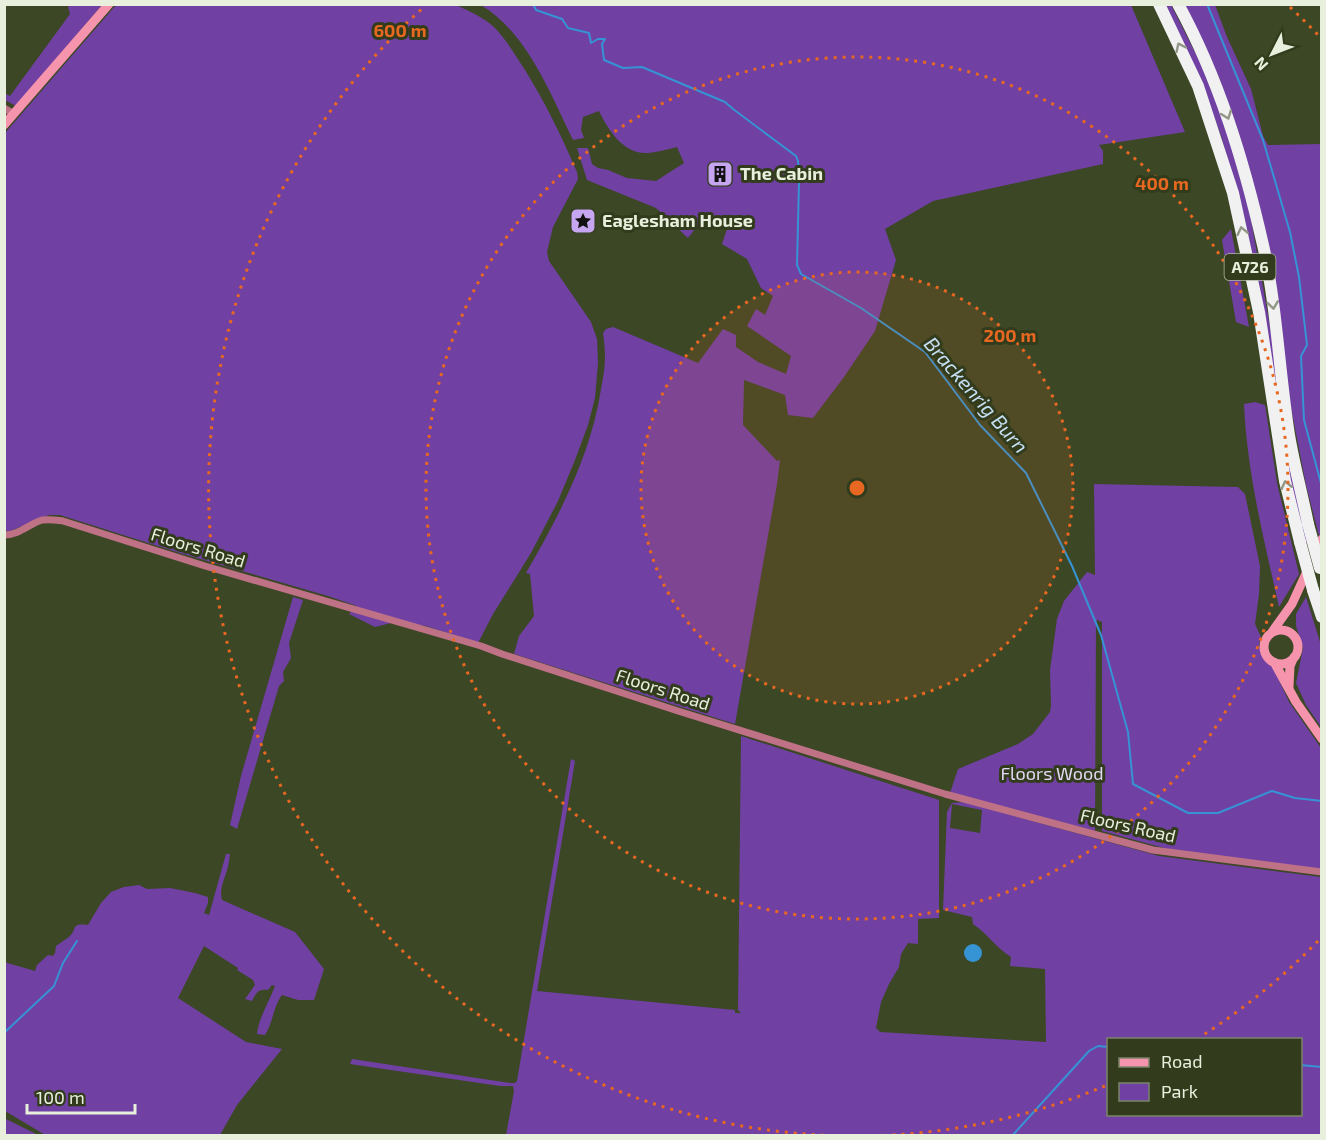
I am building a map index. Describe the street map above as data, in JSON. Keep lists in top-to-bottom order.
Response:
{
  "streets": {
    "highway": ["A726"],
    "street": ["Floors Road"]
  },
  "water": ["Brackenrig Burn"],
  "parks": ["Floors Wood"],
  "places": {
    "building": ["The Cabin"],
    "place": ["Eaglesham House"]
  },
  "legend": ["Road", "Park"],
  "scale_bar": "100 m",
  "north": "bottom left",
  "rings": ["600 m", "400 m", "200 m"]
}
